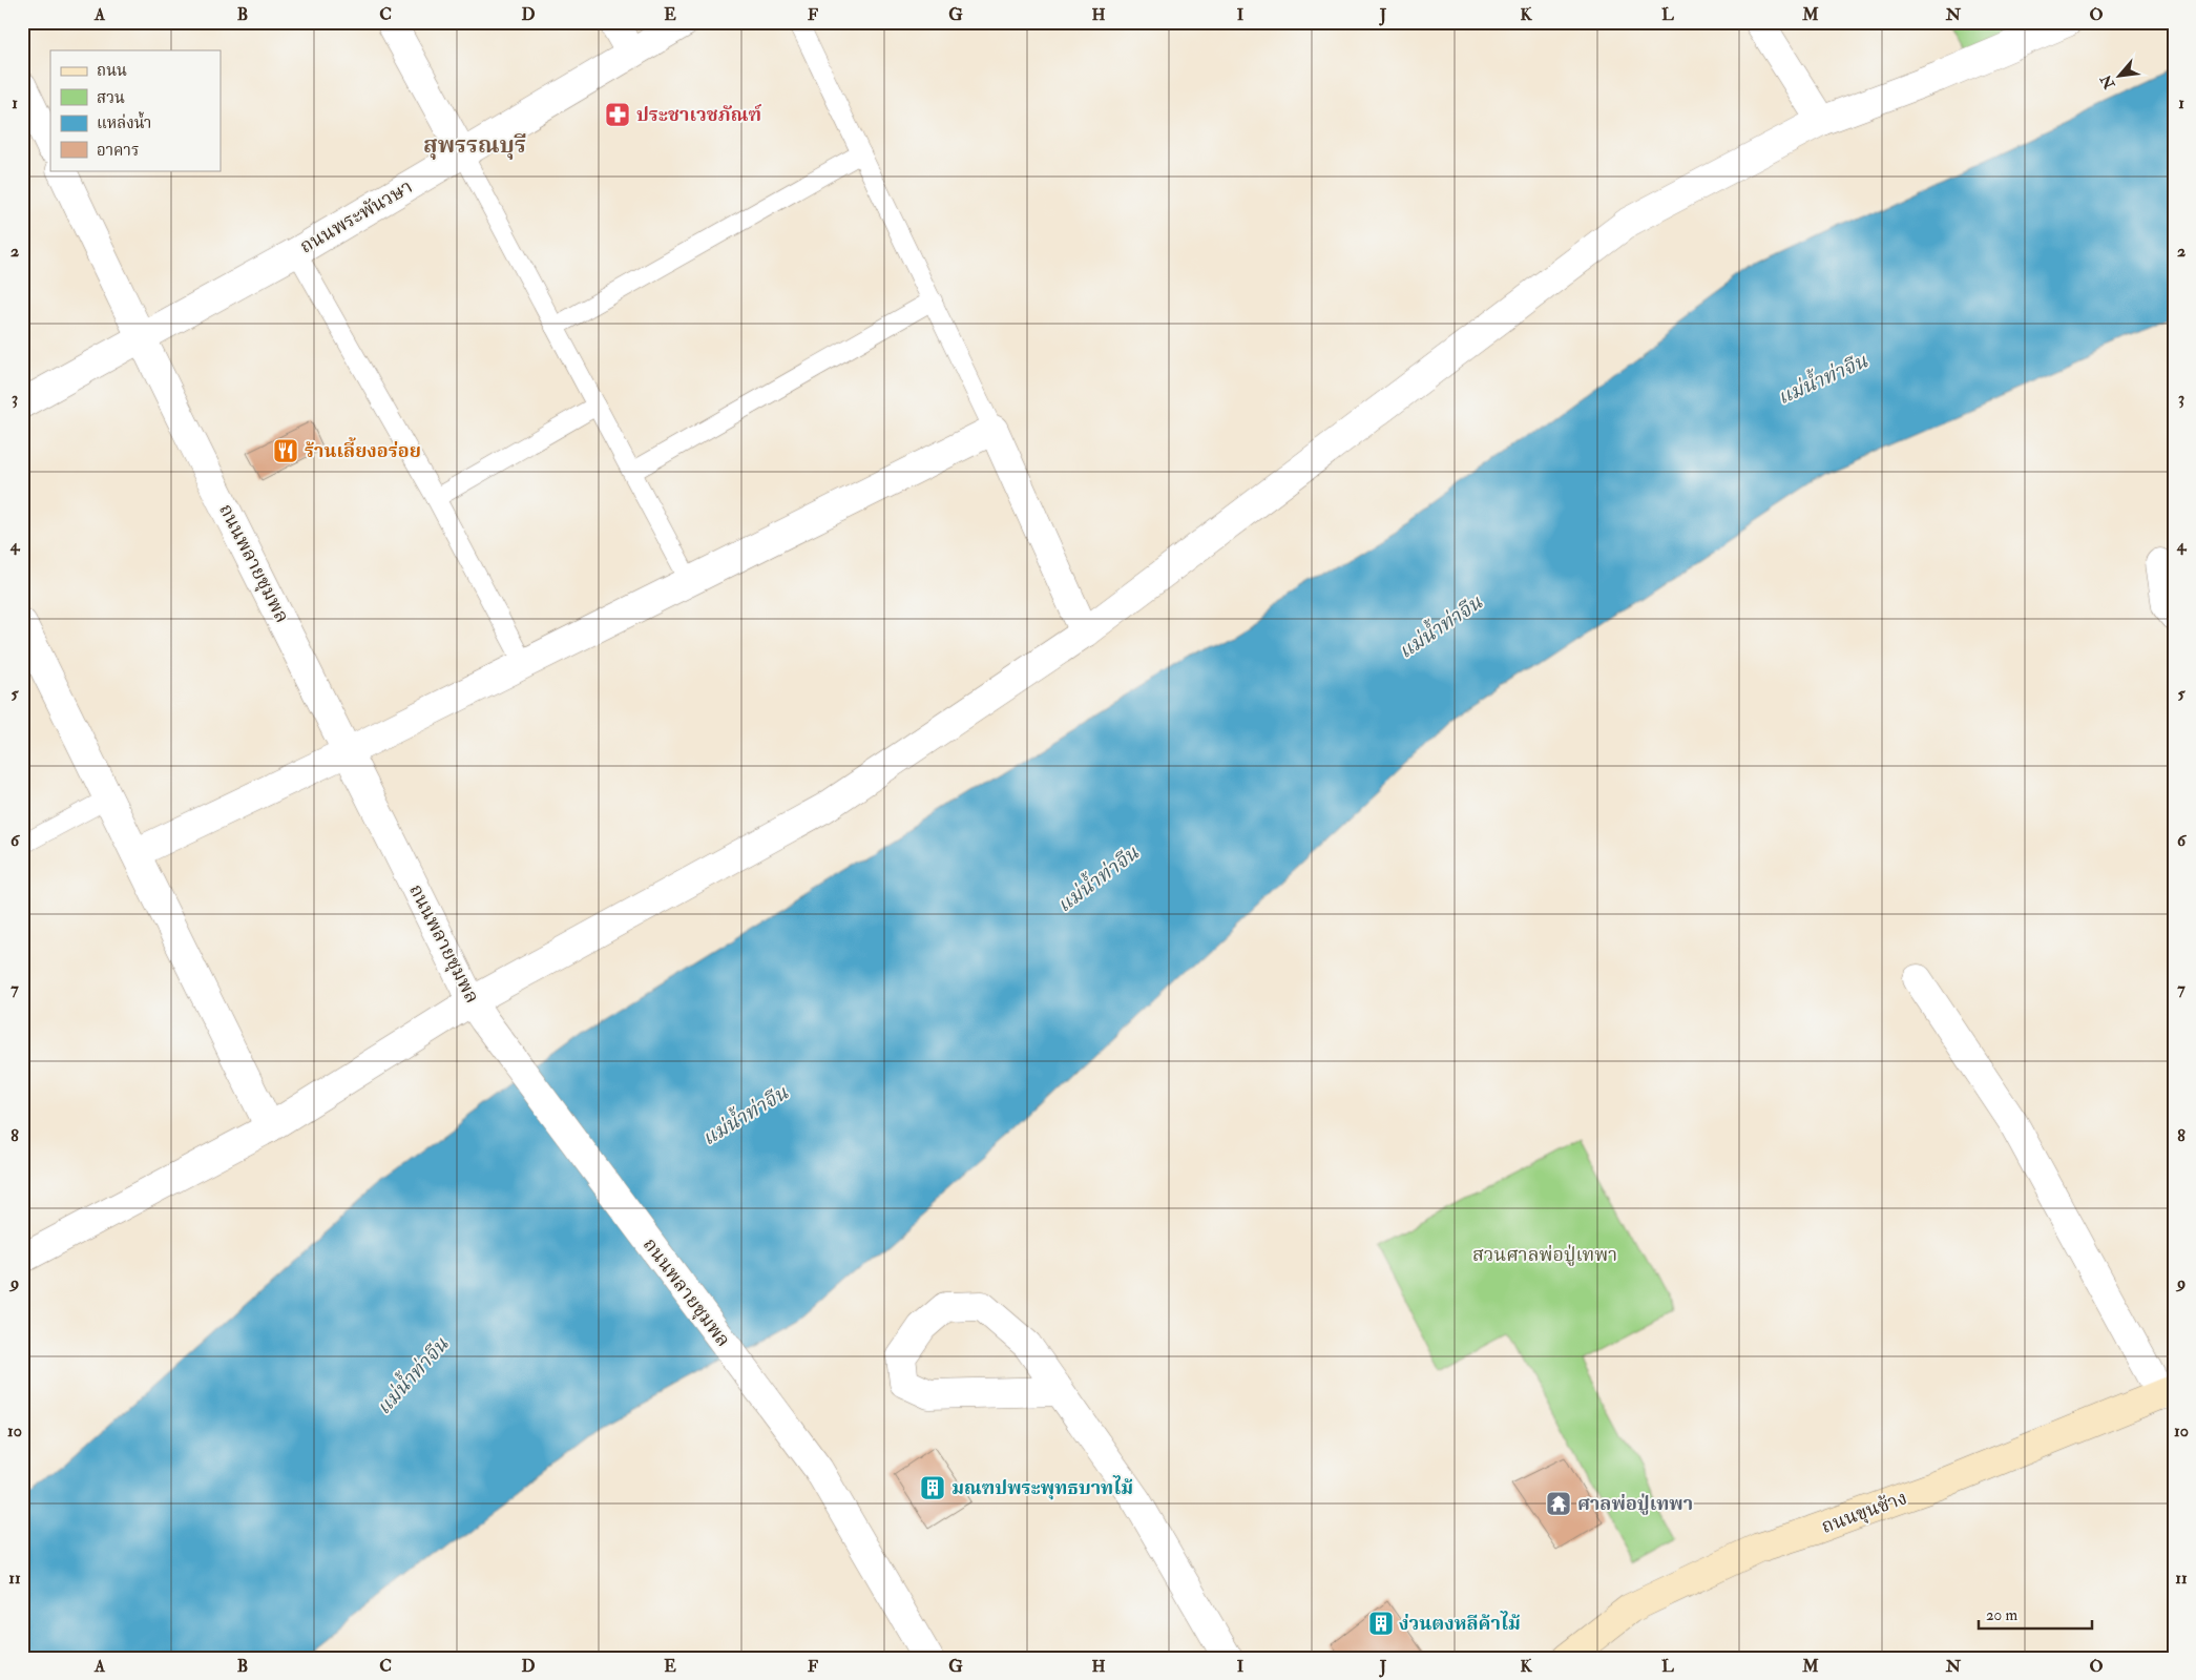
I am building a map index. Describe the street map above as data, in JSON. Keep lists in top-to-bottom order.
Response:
{
  "streets": {
    "main road": ["ถนนขุนช้าง"],
    "street": ["ถนนพระพันวษา", "ถนนพลายชุมพล"]
  },
  "crossings": [
    ["ถนนพระพันวษา", "ถนนพลายชุมพล"]
  ],
  "districts": ["สุพรรณบุรี"],
  "water": ["แม่น้ำท่าจีน"],
  "parks": ["สวนศาลพ่อปู่เทพา"],
  "places": {
    "pharmacy": ["ประชาเวชภัณฑ์"],
    "restaurant": ["ร้านเลี้ยงอร่อย"],
    "building": ["มณฑปพระพุทธบาทไม้", "ง่วนตงหลีค้าไม้"],
    "temple": ["ศาลพ่อปู่เทพา"]
  },
  "legend": [
    "ถนน",
    "สวน",
    "แหล่งน้ำ",
    "อาคาร"
  ],
  "scale_bar": "20 m",
  "north": "bottom left",
  "grid": {
    "columns": [
      "A",
      "B",
      "C",
      "D",
      "E",
      "F",
      "G",
      "H",
      "I",
      "J",
      "K",
      "L",
      "M",
      "N",
      "O"
    ],
    "rows": [
      "1",
      "2",
      "3",
      "4",
      "5",
      "6",
      "7",
      "8",
      "9",
      "10",
      "11"
    ]
  }
}
